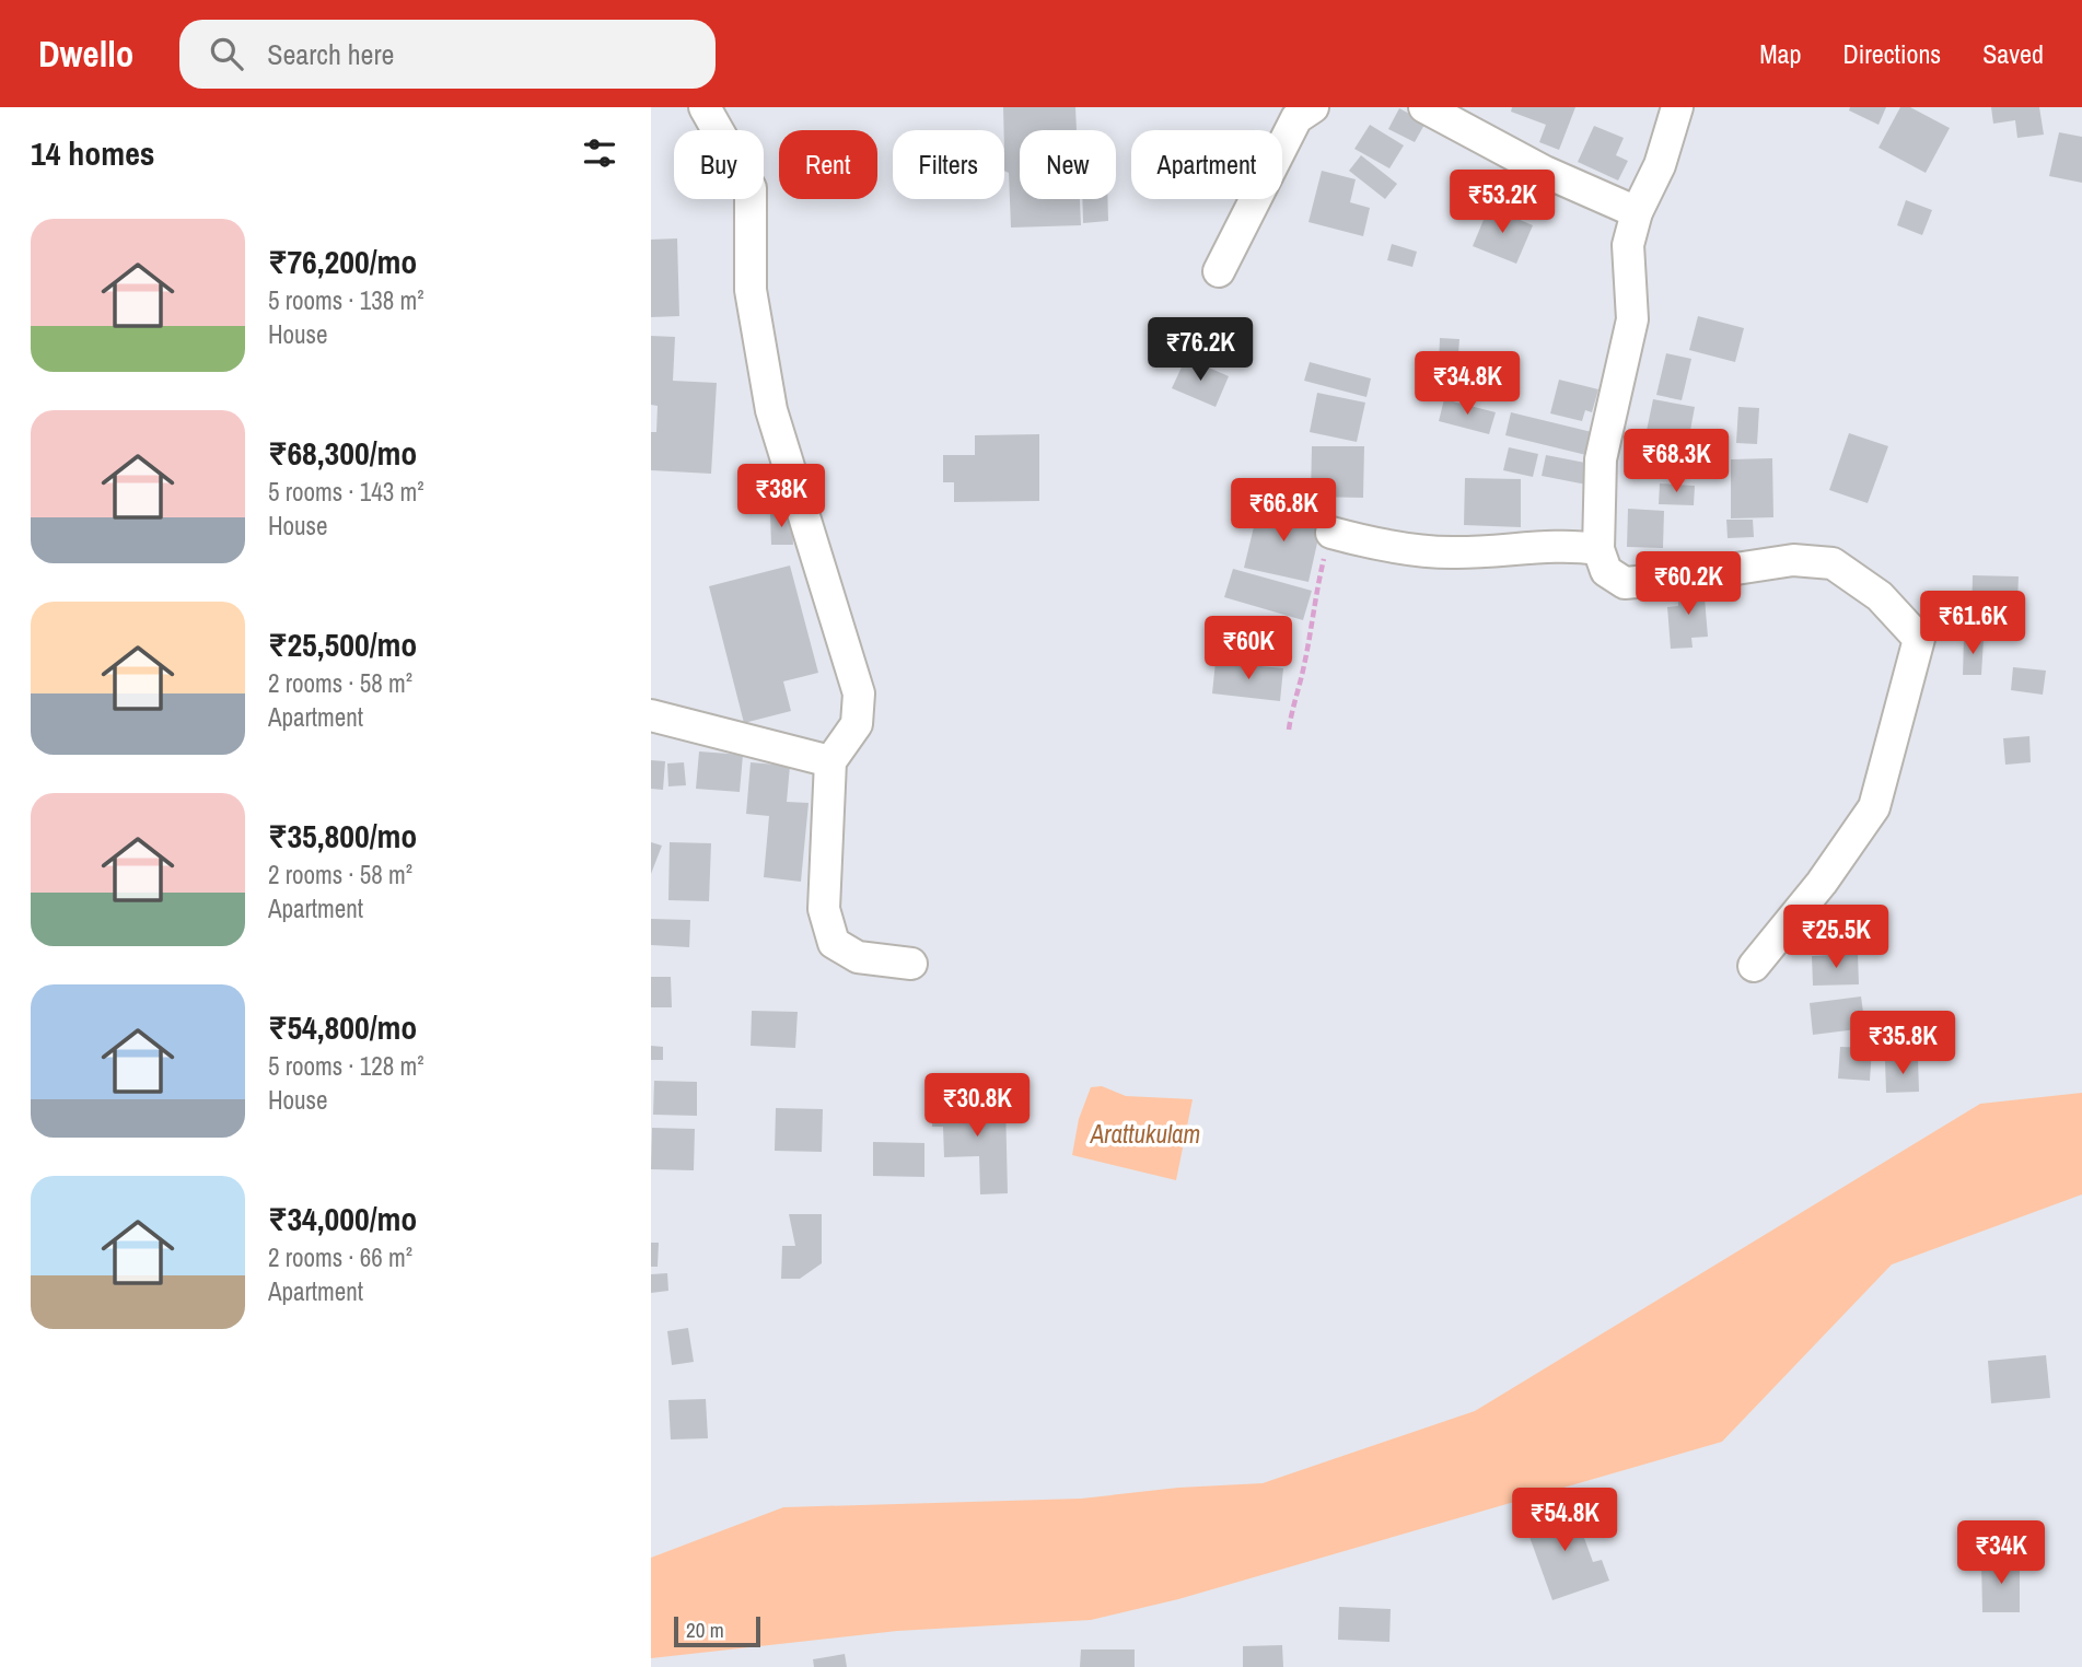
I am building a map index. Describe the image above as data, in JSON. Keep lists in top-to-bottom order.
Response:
{
  "water": ["Arattukulam"],
  "scale_bar": "20 m",
  "page": {
    "header": "Dwello",
    "search": "Search here",
    "nav": ["Map", "Directions", "Saved"],
    "heading": "14 homes",
    "chip": [
      "Buy",
      "Rent",
      "Filters",
      "New",
      "Apartment"
    ],
    "price": [
      "₹53.2K",
      "₹76.2K",
      "₹34.8K",
      "₹68.3K",
      "₹38K",
      "₹66.8K",
      "₹60.2K",
      "₹61.6K",
      "₹60K",
      "₹25.5K",
      "₹35.8K",
      "₹30.8K",
      "₹54.8K",
      "₹34K"
    ],
    "list": [
      {
        "name": "₹76,200/mo",
        "note": "5 rooms · 138 m² · House"
      },
      {
        "name": "₹68,300/mo",
        "note": "5 rooms · 143 m² · House"
      },
      {
        "name": "₹25,500/mo",
        "note": "2 rooms · 58 m² · Apartment"
      },
      {
        "name": "₹35,800/mo",
        "note": "2 rooms · 58 m² · Apartment"
      },
      {
        "name": "₹54,800/mo",
        "note": "5 rooms · 128 m² · House"
      },
      {
        "name": "₹34,000/mo",
        "note": "2 rooms · 66 m² · Apartment"
      }
    ],
    "scale": "20 m"
  }
}
